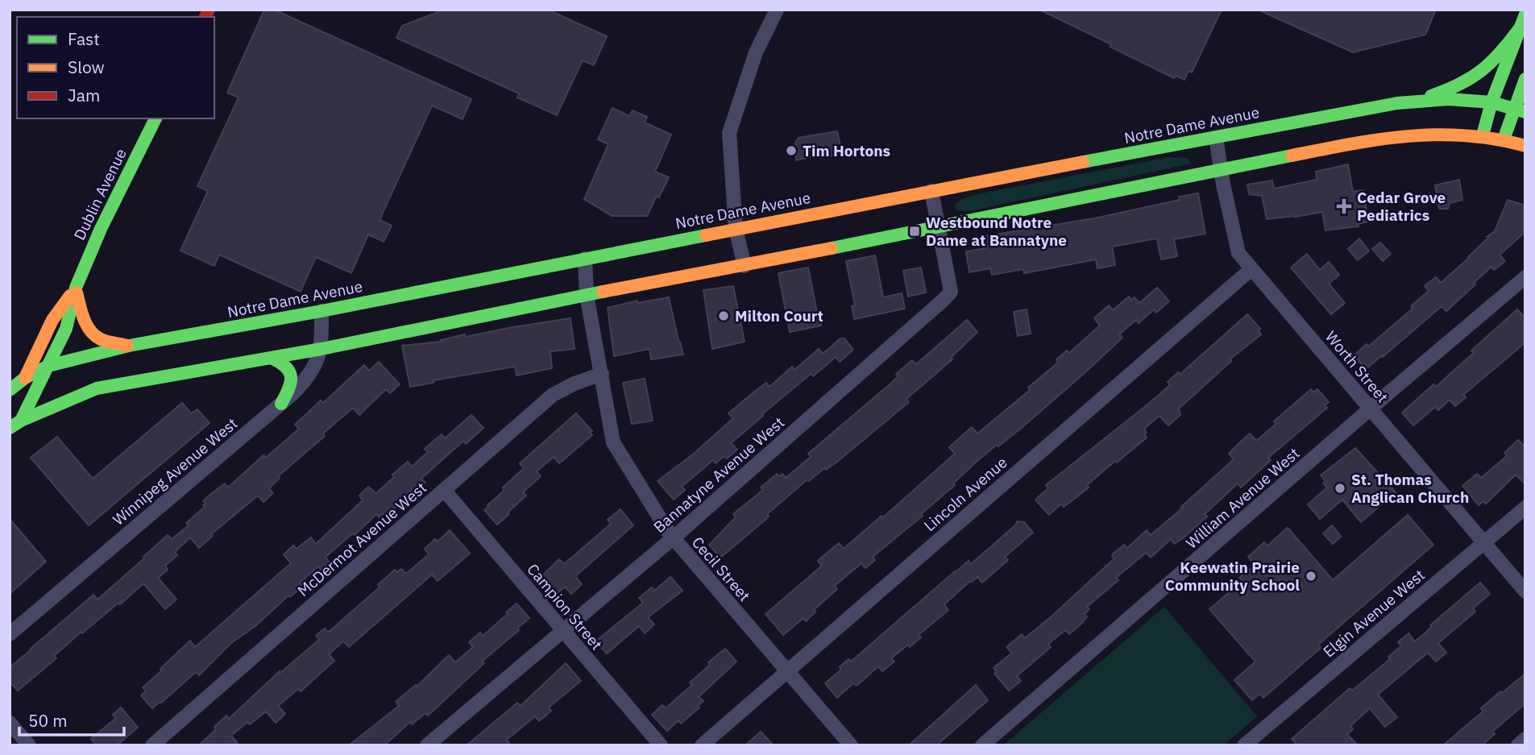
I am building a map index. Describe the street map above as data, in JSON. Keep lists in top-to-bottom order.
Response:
{
  "streets": {
    "main road": ["Notre Dame Avenue", "Dublin Avenue"],
    "street": [
      "Worth Street",
      "Winnipeg Avenue West",
      "Bannatyne Avenue West",
      "Lincoln Avenue",
      "William Avenue West",
      "McDermot Avenue West",
      "Cecil Street",
      "Campion Street",
      "Elgin Avenue West"
    ]
  },
  "crossings": [
    ["Notre Dame Avenue", "Dublin Avenue"],
    ["Notre Dame Avenue", "Worth Street"],
    ["Notre Dame Avenue", "Winnipeg Avenue West"],
    ["Notre Dame Avenue", "Bannatyne Avenue West"],
    ["Notre Dame Avenue", "Cecil Street"],
    ["Worth Street", "Lincoln Avenue"],
    ["Worth Street", "William Avenue West"],
    ["Worth Street", "Elgin Avenue West"],
    ["Bannatyne Avenue West", "Cecil Street"],
    ["Bannatyne Avenue West", "Campion Street"],
    ["Lincoln Avenue", "Cecil Street"],
    ["McDermot Avenue West", "Cecil Street"],
    ["McDermot Avenue West", "Campion Street"]
  ],
  "places": {
    "other": [
      "Tim Hortons",
      "Milton Court",
      "St. Thomas Anglican Church",
      "Keewatin Prairie Community School"
    ],
    "health": ["Cedar Grove Pediatrics"],
    "transit": ["Westbound Notre Dame at Bannatyne"]
  },
  "legend": ["Fast", "Slow", "Jam"],
  "scale_bar": "50 m"
}
